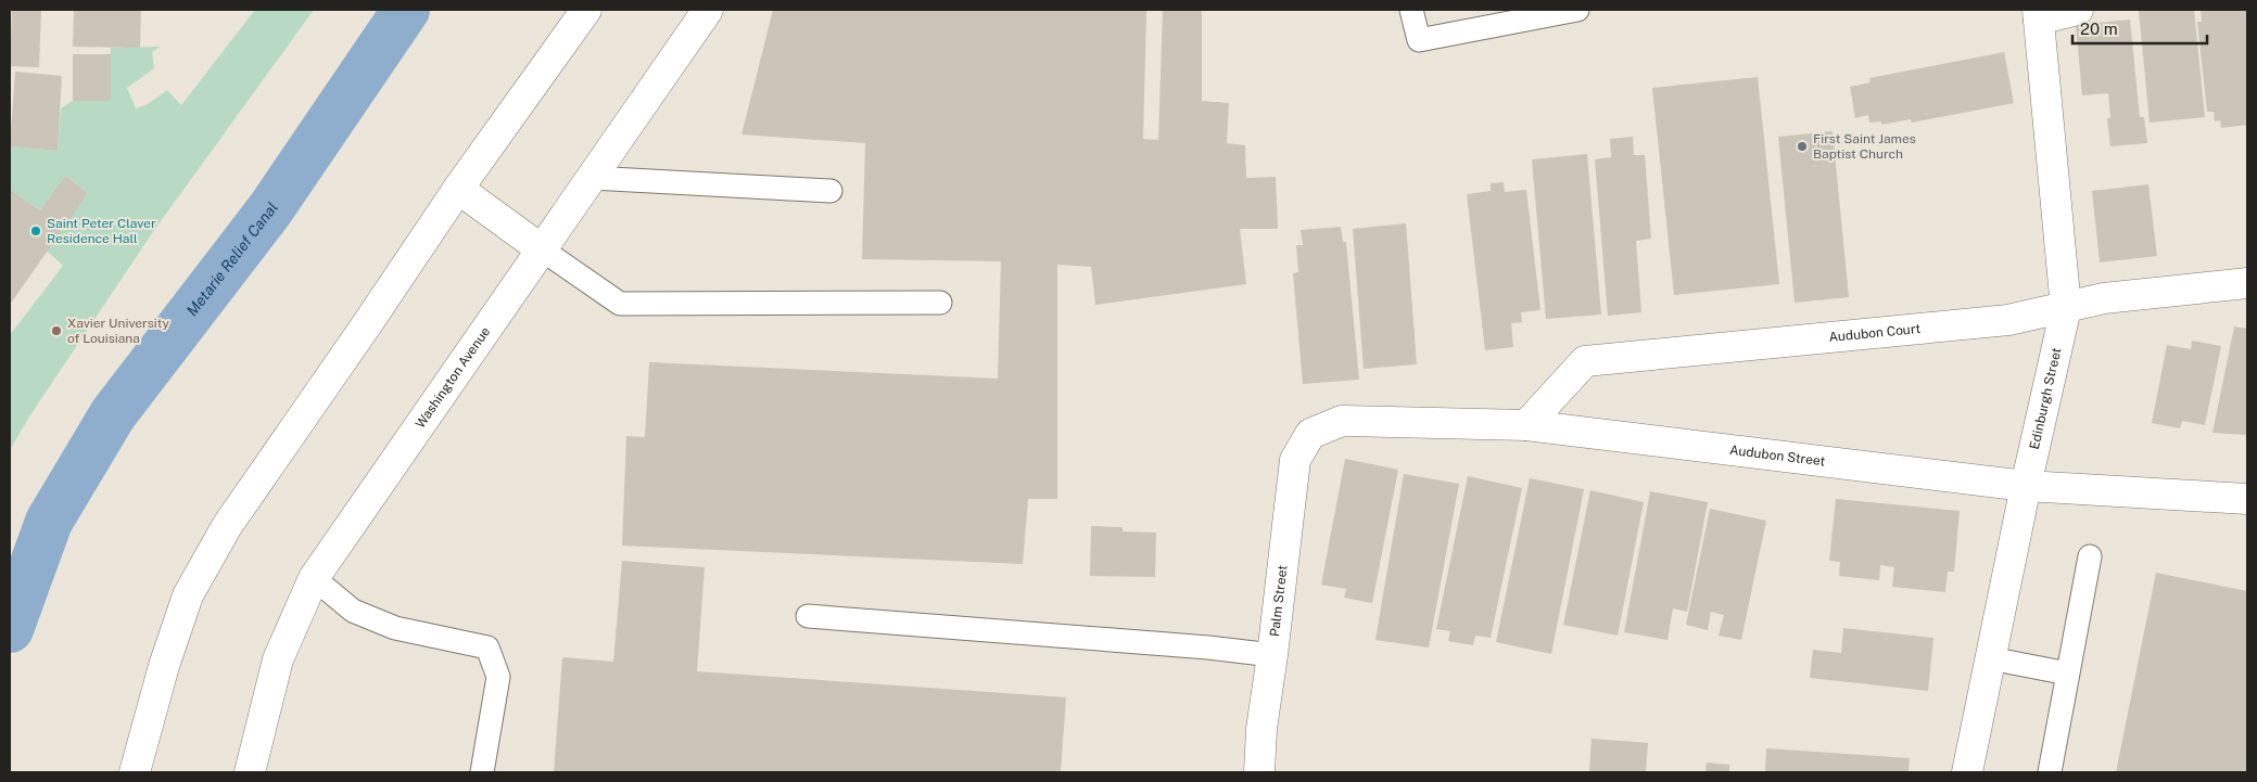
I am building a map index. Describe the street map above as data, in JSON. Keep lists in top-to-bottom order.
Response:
{
  "streets": {
    "street": [
      "Audubon Court",
      "Washington Avenue",
      "Edinburgh Street",
      "Audubon Street",
      "Palm Street"
    ]
  },
  "crossings": [
    ["Audubon Court", "Edinburgh Street"],
    ["Audubon Court", "Audubon Street"],
    ["Edinburgh Street", "Audubon Street"],
    ["Audubon Street", "Palm Street"]
  ],
  "water": ["Metarie Relief Canal"],
  "places": ["First Saint James Baptist Church", "Saint Peter Claver Residence Hall", "Xavier University of Louisiana"],
  "scale_bar": "20 m"
}
